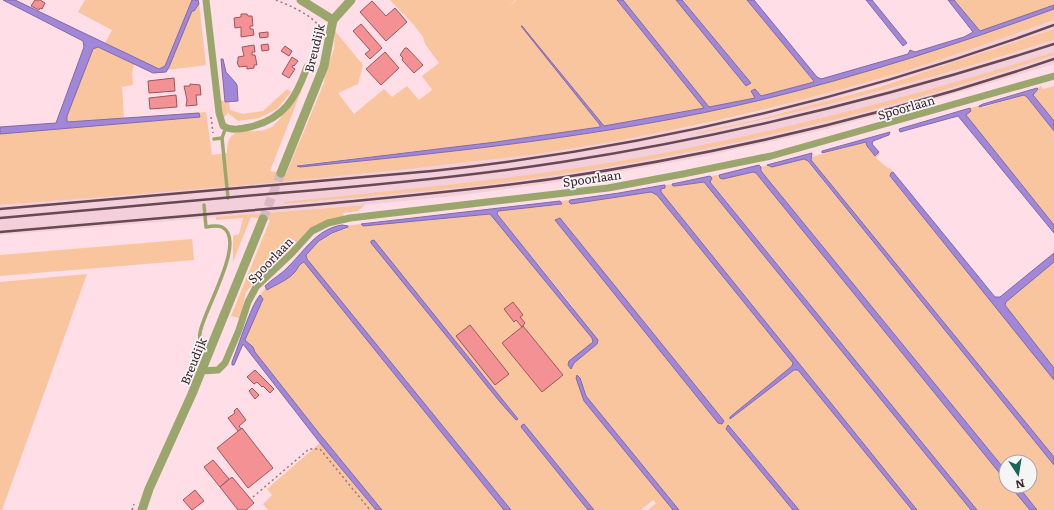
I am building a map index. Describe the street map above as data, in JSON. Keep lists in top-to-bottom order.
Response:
{
  "streets": {
    "street": ["Breudijk", "Spoorlaan"]
  },
  "crossings": [
    ["Breudijk", "Spoorlaan"]
  ],
  "north": "bottom"
}
